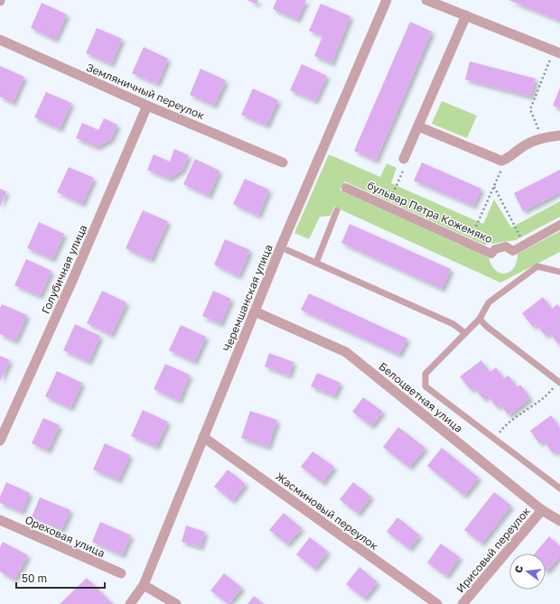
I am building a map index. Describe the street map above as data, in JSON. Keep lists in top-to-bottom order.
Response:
{
  "streets": {
    "street": [
      "Земляничный переулок",
      "бульвар Петра Кожемяко",
      "Голубичная улица",
      "Черемшанская улица",
      "Белоцветная улица",
      "Жасминовый переулок",
      "Ореховая улица",
      "Ирисовый переулок"
    ]
  },
  "crossings": [
    ["Земляничный переулок", "Голубичная улица"],
    ["Черемшанская улица", "Белоцветная улица"],
    ["Черемшанская улица", "Жасминовый переулок"],
    ["Белоцветная улица", "Ирисовый переулок"]
  ],
  "scale_bar": "50 m",
  "north": "left"
}
